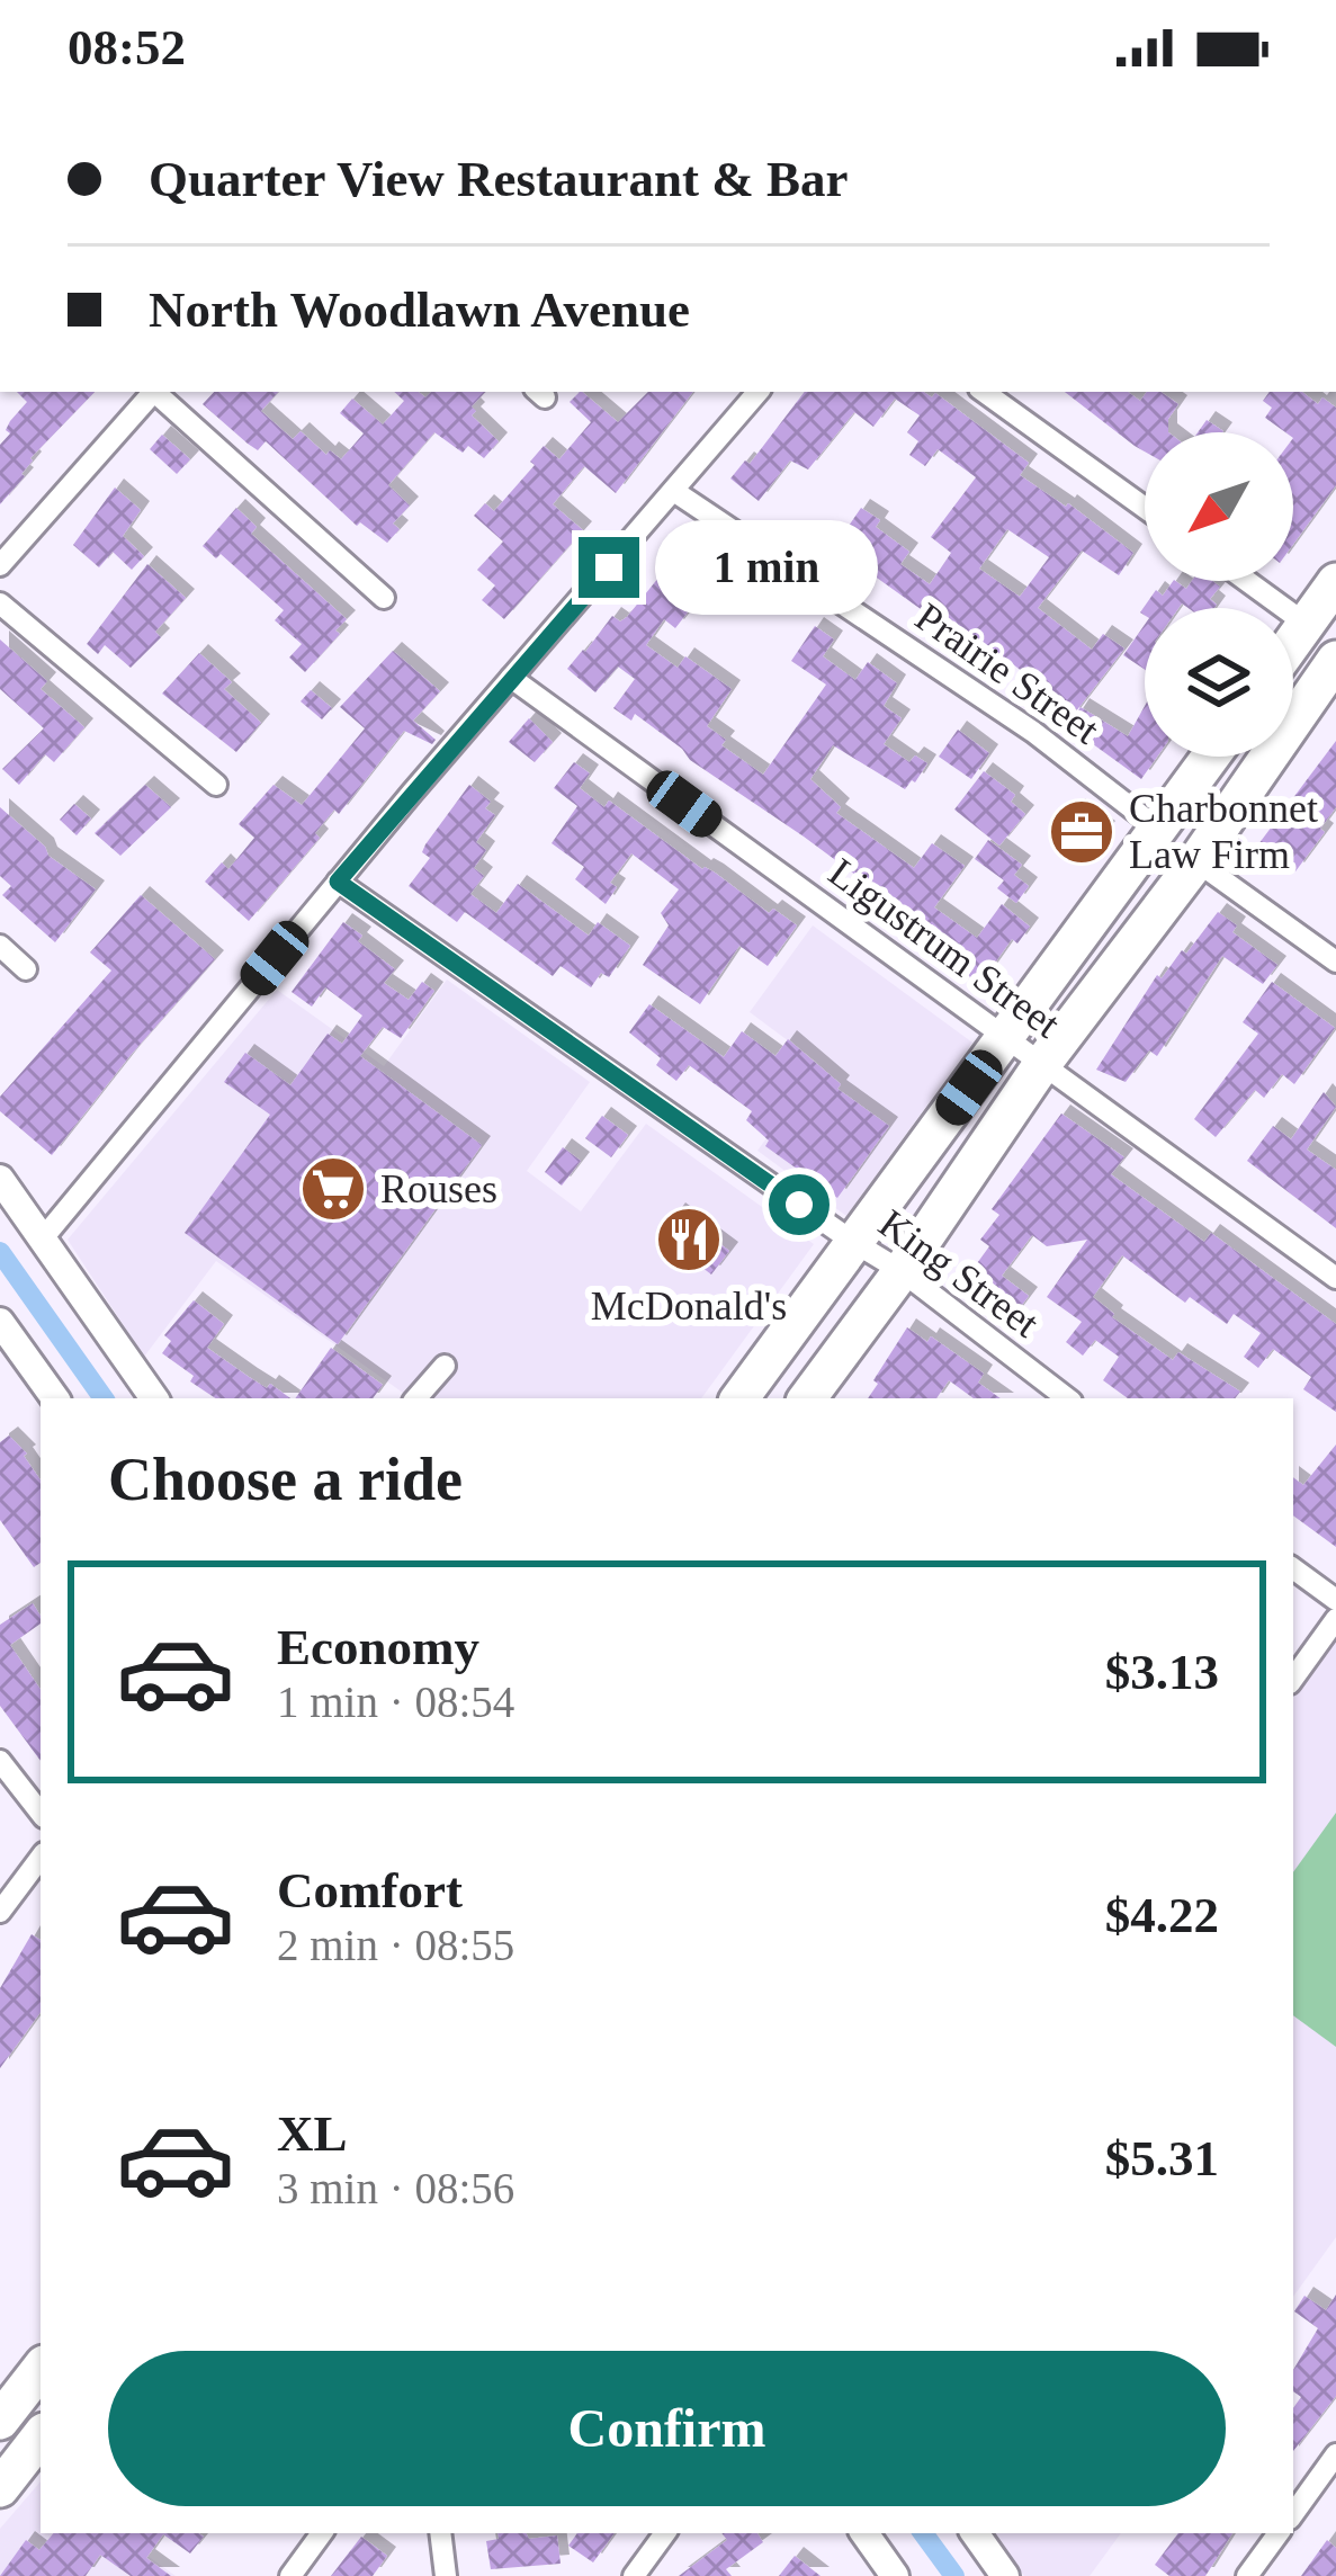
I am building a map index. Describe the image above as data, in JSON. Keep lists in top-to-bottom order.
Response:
{
  "streets": {
    "street": ["Prairie Street", "Ligustrum Street", "King Street"]
  },
  "places": {
    "office": ["Charbonnet Law Firm"],
    "supermarket": ["Rouses"],
    "restaurant": ["McDonald's"]
  },
  "north": "bottom left",
  "page": {
    "status": "08:52",
    "banner": ["Quarter View Restaurant & Bar", "North Woodlawn Avenue"],
    "bubble": "1 min",
    "heading": "Choose a ride",
    "list": [
      {
        "name": "Economy",
        "note": "1 min · 08:54",
        "value": "$3.13"
      },
      {
        "name": "Comfort",
        "note": "2 min · 08:55",
        "value": "$4.22"
      },
      {
        "name": "XL",
        "note": "3 min · 08:56",
        "value": "$5.31"
      }
    ],
    "buttons": "Confirm"
  }
}
